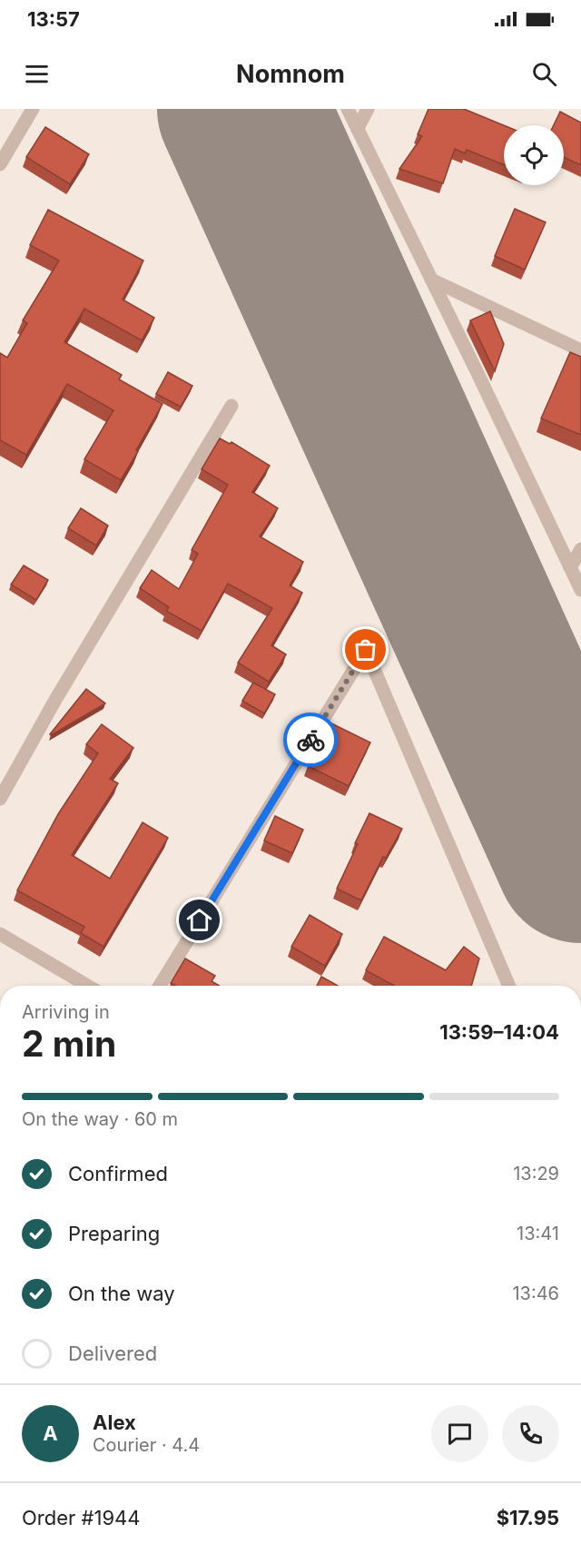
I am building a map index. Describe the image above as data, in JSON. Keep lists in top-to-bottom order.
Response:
{
  "page": {
    "status": "13:57",
    "header": "Nomnom",
    "heading": ["2 min", "Arriving in", "13:59–14:04"],
    "panel": [
      "Alex",
      "Courier · 4.4",
      "Order #1944",
      "$17.95"
    ],
    "bar": "On the way · 60 m",
    "list": [
      ["Confirmed", "13:29"],
      ["Preparing", "13:41"],
      ["On the way", "13:46"],
      "Delivered"
    ],
    "round": "A"
  }
}
